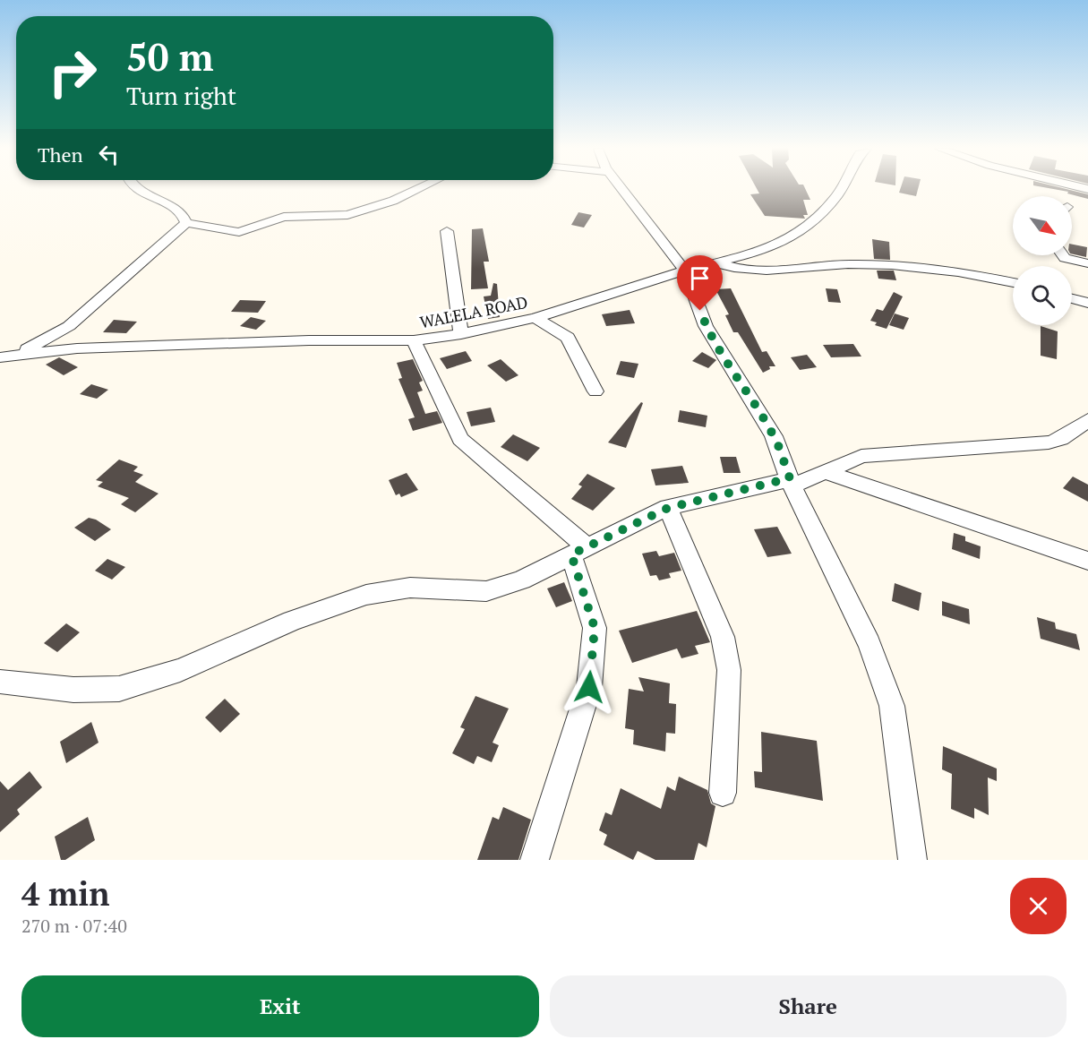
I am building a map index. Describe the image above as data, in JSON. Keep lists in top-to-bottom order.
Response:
{
  "streets": {
    "street": ["WALELA ROAD"]
  },
  "north": "bottom right",
  "page": {
    "turn": ["50 m", "Turn right"],
    "then": "Then",
    "heading": ["4 min", "270 m · 07:40"],
    "buttons": ["Exit", "Share"]
  }
}
